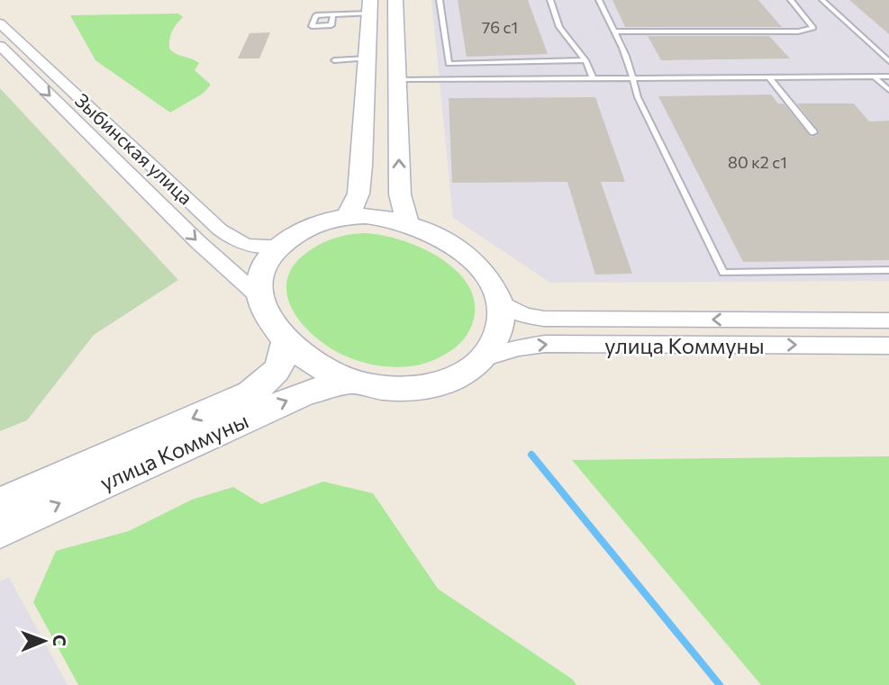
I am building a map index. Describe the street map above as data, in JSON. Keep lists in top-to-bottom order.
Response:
{
  "streets": {
    "street": ["Зыбинская улица", "улица Коммуны"]
  },
  "crossings": [
    ["Зыбинская улица", "улица Коммуны"]
  ],
  "house_numbers": ["76 с1", "80 к2 с1"],
  "north": "right"
}
